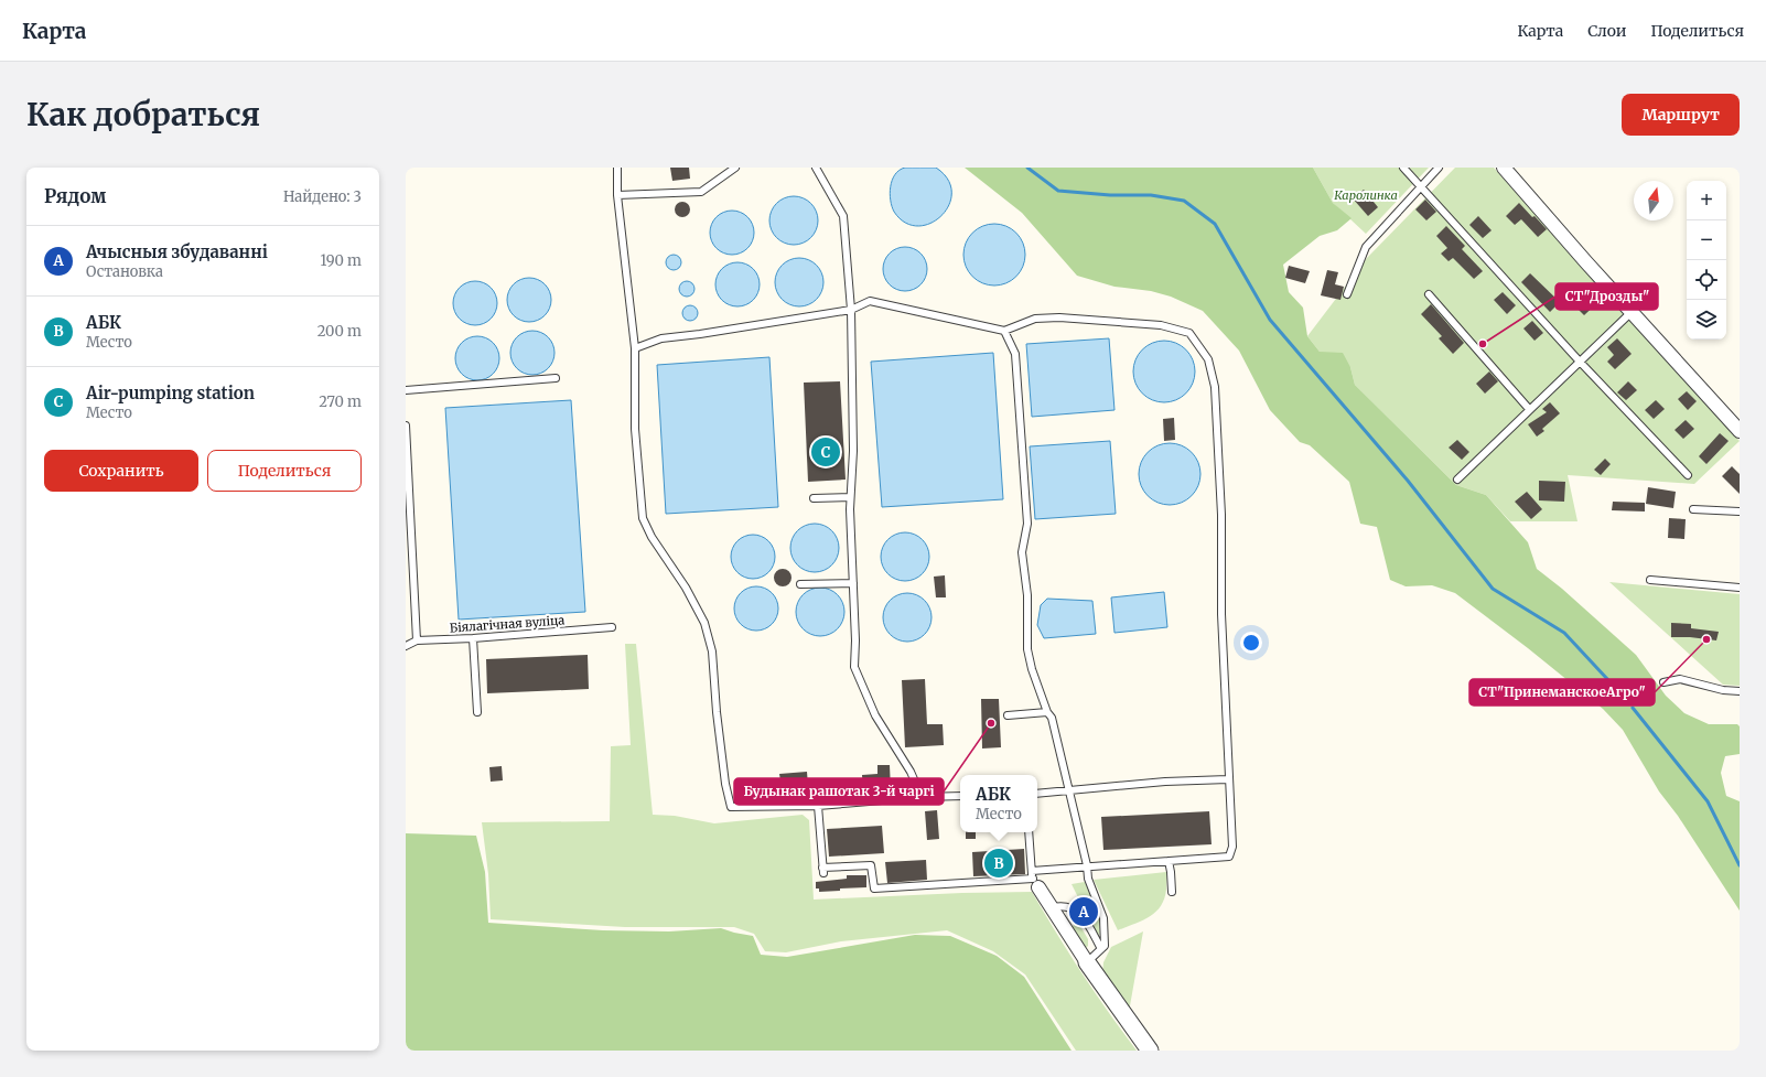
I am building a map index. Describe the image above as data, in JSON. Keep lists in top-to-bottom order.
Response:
{
  "streets": {
    "lane": ["Біялагічная вуліца"]
  },
  "parks": ["Каролинка"],
  "places": ["СТ\"Дрозды\"", "СТ\"ПринеманскоеАгро\"", "Будынак рашотак 3-й чаргі"],
  "north": "top",
  "page": {
    "header": "Карта",
    "nav": ["Карта", "Слои", "Поделиться"],
    "buttons": [
      "Маршрут",
      ["Сохранить", "Поделиться"]
    ],
    "title": "Как добраться",
    "heading": ["Рядом", "Найдено: 3"],
    "map_buttons": ["+", "−"],
    "list": [
      {
        "mark": "A",
        "name": "Ачысныя збудаванні",
        "note": "Остановка",
        "value": "190 m"
      },
      {
        "mark": "B",
        "name": "АБК",
        "note": "Место",
        "value": "200 m"
      },
      {
        "mark": "C",
        "name": "Air-pumping station",
        "note": "Место",
        "value": "270 m"
      }
    ],
    "pins": ["C", "B", "A"],
    "popup": ["АБК", "Место"]
  }
}
